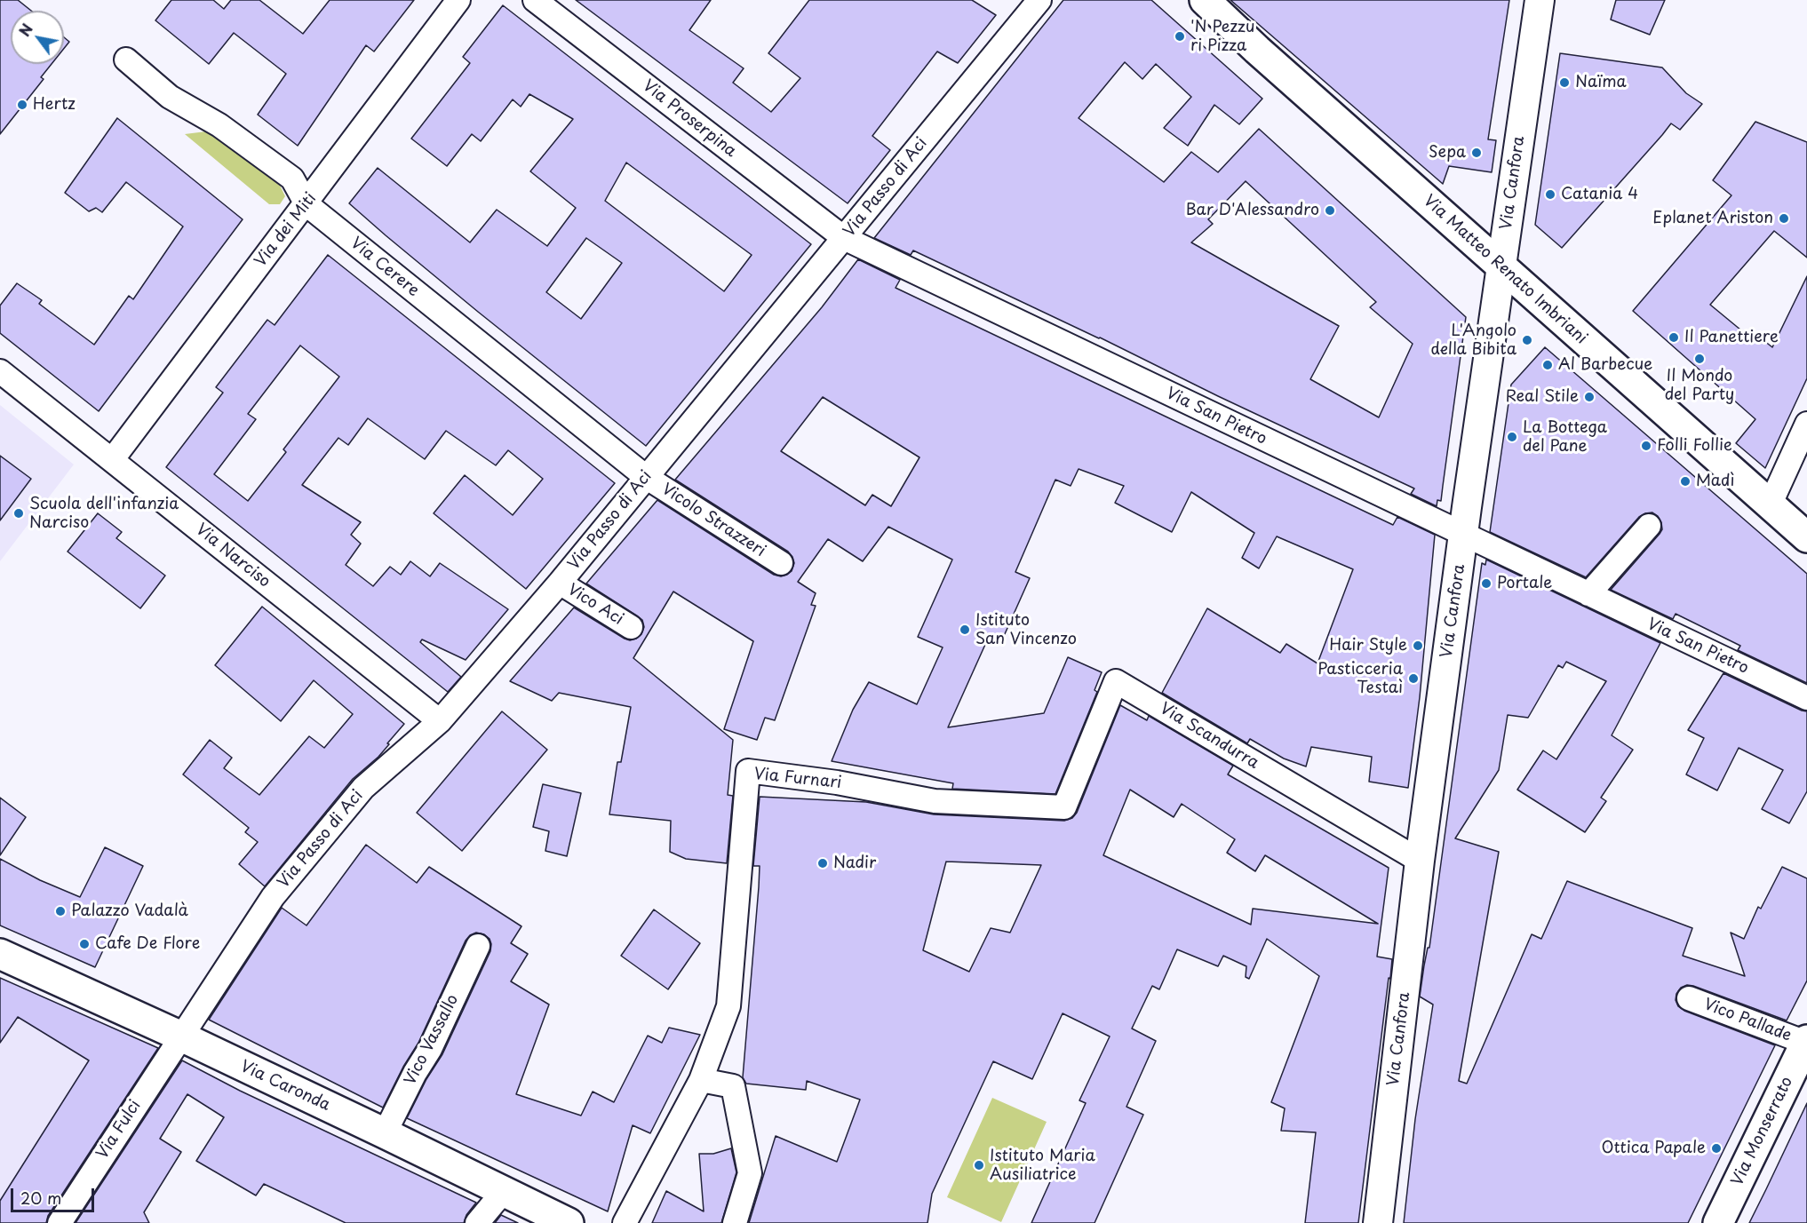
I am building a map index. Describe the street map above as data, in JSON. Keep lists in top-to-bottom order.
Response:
{
  "streets": {
    "main road": ["Via Matteo Renato Imbriani", "Via Caronda", "Via Monserrato"],
    "street": [
      "Via Proserpina",
      "Via Canfora",
      "Via Passo di Aci",
      "Via dei Miti",
      "Via Cerere",
      "Via San Pietro",
      "Vicolo Strazzeri",
      "Via Narciso",
      "Vico Aci",
      "Via Scandurra",
      "Via Furnari",
      "Vico Pallade",
      "Vico Vassallo",
      "Via Fulci"
    ]
  },
  "crossings": [
    ["Via Proserpina", "Via Passo di Aci"],
    ["Via Proserpina", "Via San Pietro"],
    ["Via Canfora", "Via Matteo Renato Imbriani"],
    ["Via Canfora", "Via San Pietro"],
    ["Via Canfora", "Via Scandurra"],
    ["Via Passo di Aci", "Via Cerere"],
    ["Via Passo di Aci", "Via San Pietro"],
    ["Via Passo di Aci", "Vicolo Strazzeri"],
    ["Via Passo di Aci", "Via Narciso"],
    ["Via Passo di Aci", "Vico Aci"],
    ["Via Passo di Aci", "Via Caronda"],
    ["Via Passo di Aci", "Via Fulci"],
    ["Via dei Miti", "Via Cerere"],
    ["Via dei Miti", "Via Narciso"],
    ["Via Cerere", "Vicolo Strazzeri"],
    ["Via Scandurra", "Via Furnari"],
    ["Vico Pallade", "Via Monserrato"],
    ["Vico Vassallo", "Via Caronda"],
    ["Via Caronda", "Via Fulci"]
  ],
  "places": [
    "'N Pezzu ri Pizza",
    "Naïma",
    "Hertz",
    "Sepa",
    "Catania 4",
    "Bar D'Alessandro",
    "Eplanet Ariston",
    "Il Panettiere",
    "L'Angolo della Bibita",
    "Il Mondo del Party",
    "Al Barbecue",
    "Real Stile",
    "La Bottega del Pane",
    "Folli Follie",
    "Madì",
    "Scuola dell'infanzia Narciso",
    "Portale",
    "Istituto San Vincenzo",
    "Hair Style",
    "Pasticceria Testaì",
    "Nadir",
    "Palazzo Vadalà",
    "Cafe De Flore",
    "Ottica Papale",
    "Istituto Maria Ausiliatrice"
  ],
  "scale_bar": "20 m",
  "north": "top left"
}
